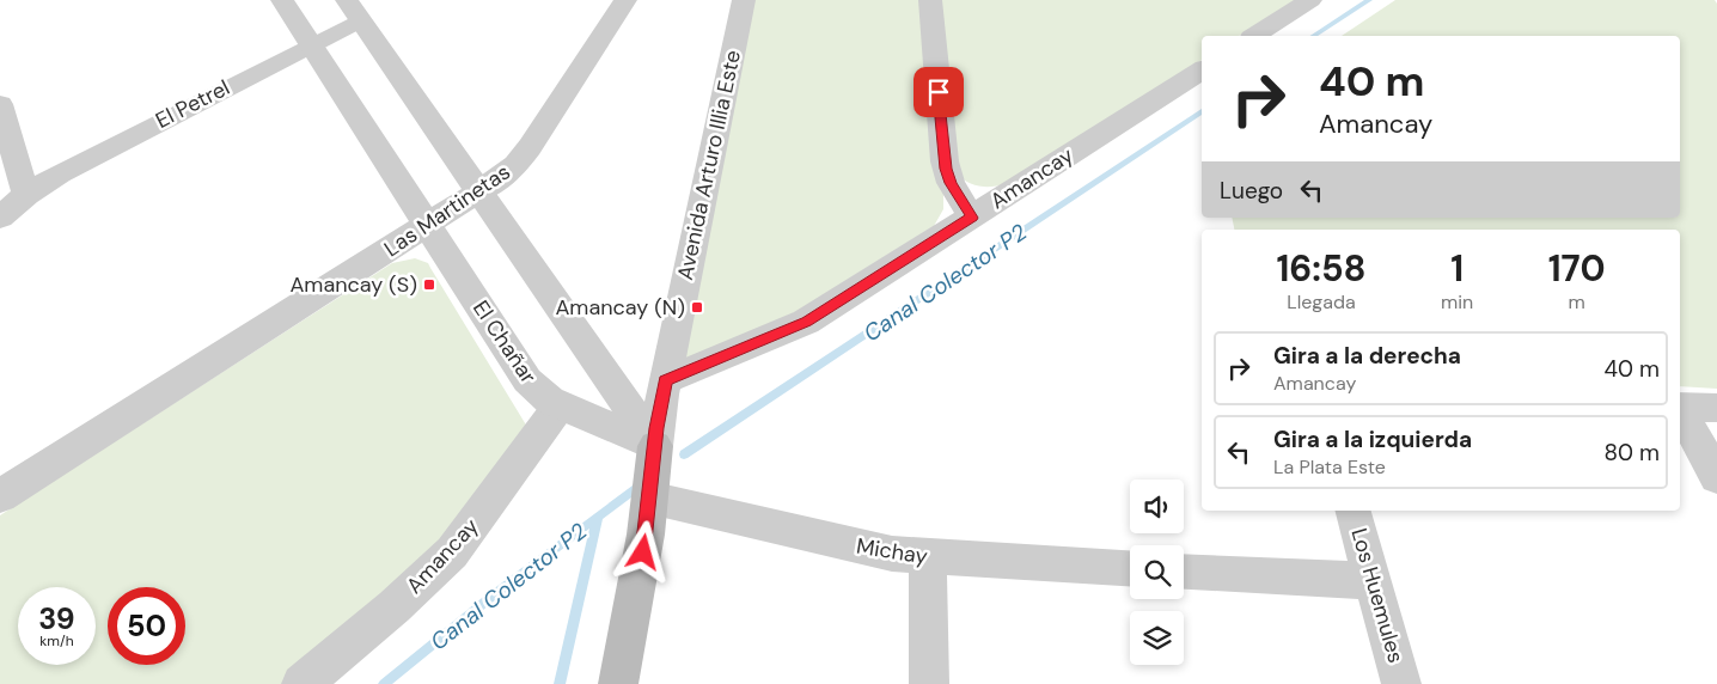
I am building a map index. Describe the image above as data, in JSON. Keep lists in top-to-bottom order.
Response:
{
  "streets": {
    "main road": ["Avenida Arturo Illia Este"],
    "street": [
      "El Petrel",
      "Amancay",
      "Las Martinetas",
      "El Chañar",
      "Michay",
      "Los Huemules"
    ]
  },
  "crossings": [
    ["El Petrel", "El Chañar"],
    ["Avenida Arturo Illia Este", "Amancay"],
    ["Avenida Arturo Illia Este", "El Chañar"],
    ["Avenida Arturo Illia Este", "Michay"],
    ["Amancay", "El Chañar"],
    ["Las Martinetas", "El Chañar"]
  ],
  "water": ["Canal Colector P2"],
  "places": {
    "transit": ["Amancay (S)", "Amancay (N)"]
  },
  "page": {
    "turn": ["40 m", "Amancay"],
    "then": "Luego",
    "eta": [
      "16:58",
      "Llegada",
      "1",
      "min",
      "170",
      "m"
    ],
    "list": [
      {
        "name": "Gira a la derecha",
        "note": "Amancay",
        "value": "40 m"
      },
      {
        "name": "Gira a la izquierda",
        "note": "La Plata Este",
        "value": "80 m"
      }
    ],
    "speed": "39 km/h",
    "limit": "50"
  }
}
